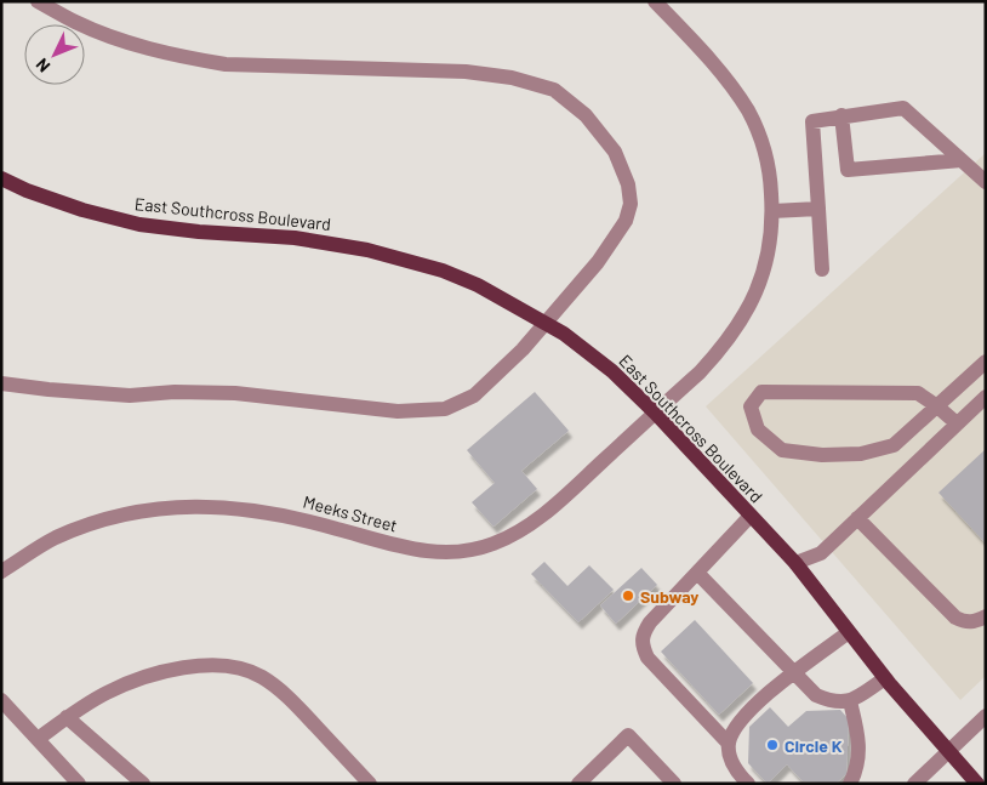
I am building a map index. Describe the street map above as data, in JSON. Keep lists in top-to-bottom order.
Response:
{
  "streets": {
    "main road": ["East Southcross Boulevard"],
    "street": ["Meeks Street"]
  },
  "crossings": [
    ["East Southcross Boulevard", "Meeks Street"]
  ],
  "places": ["Subway", "Circle K"],
  "north": "bottom left"
}
